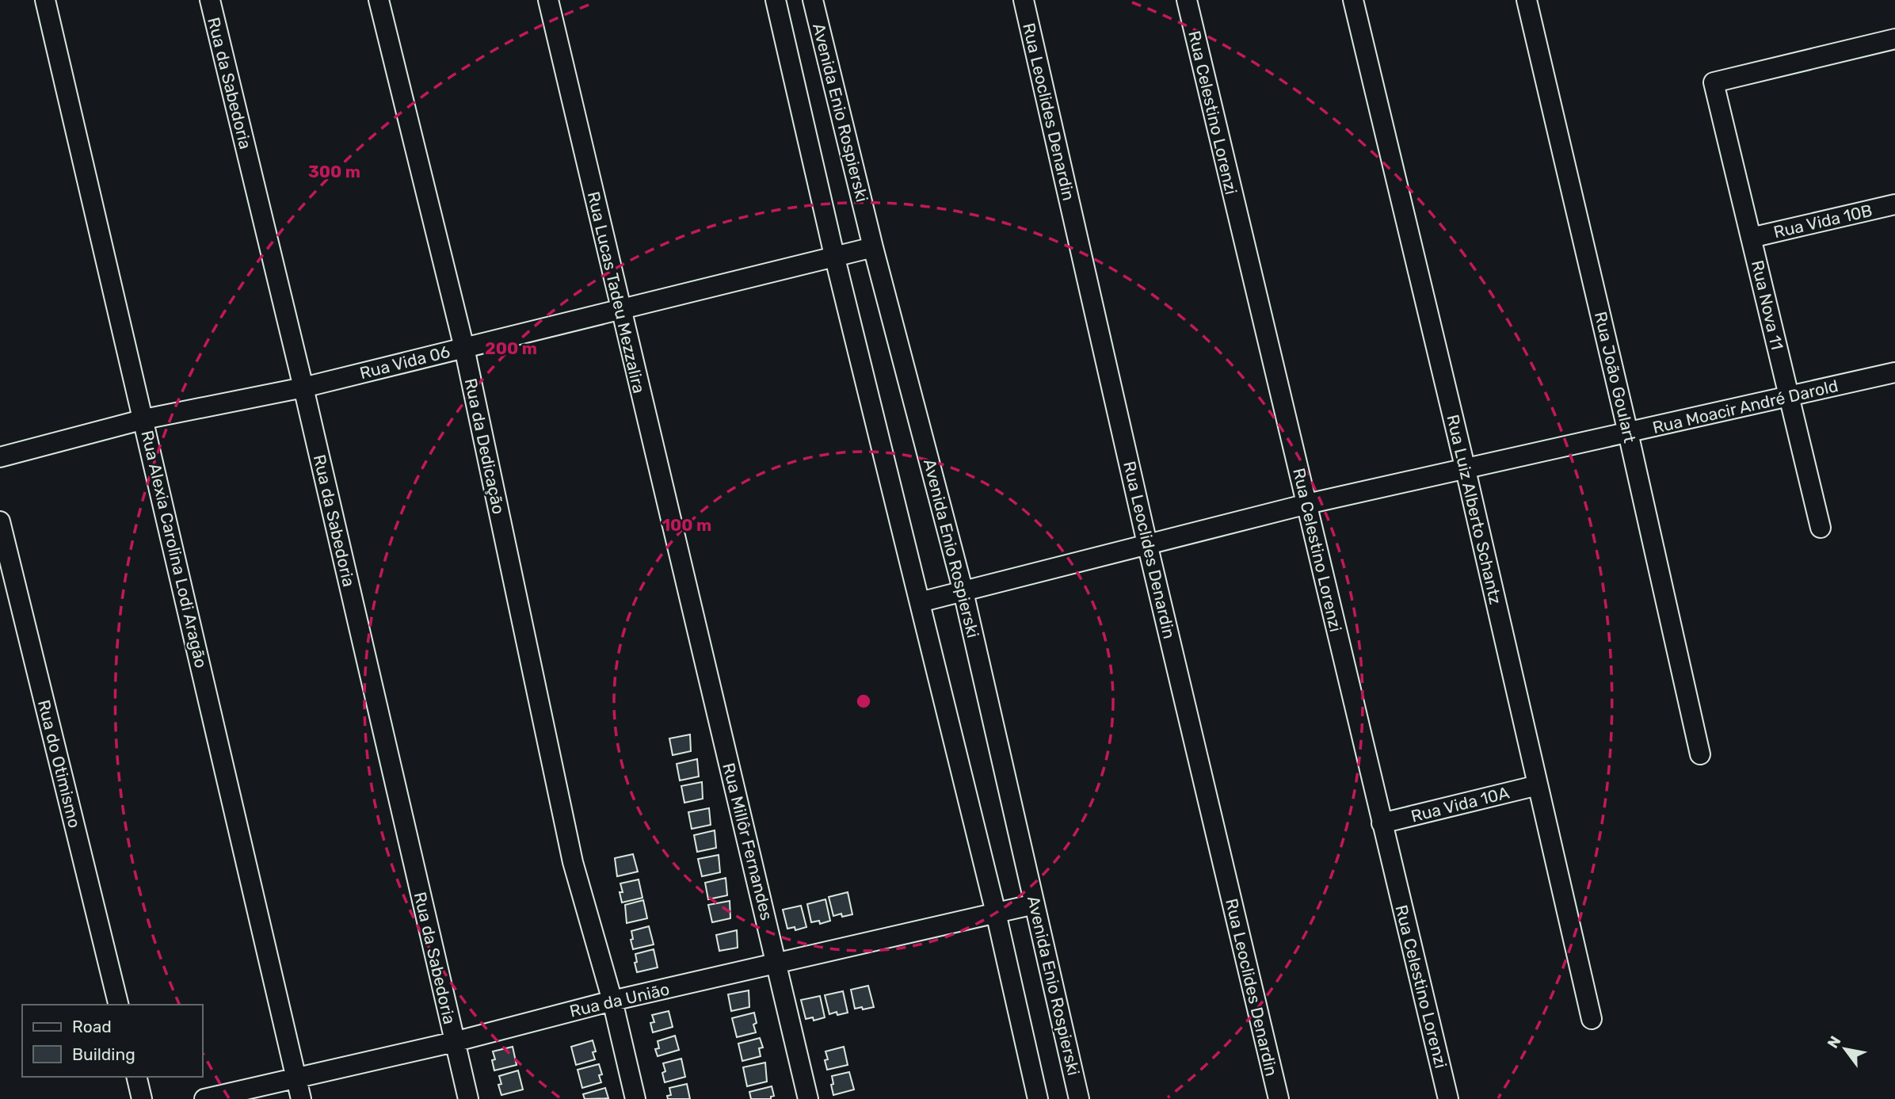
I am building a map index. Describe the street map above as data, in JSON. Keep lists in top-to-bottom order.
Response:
{
  "streets": {
    "street": [
      "Rua da Sabedoria",
      "Rua Leoclides Denardin",
      "Avenida Enio Rospierski",
      "Rua Celestino Lorenzi",
      "Rua Vida 10B",
      "Rua Lucas Tadeu Mezzalira",
      "Rua Nova 11",
      "Rua Vida 06",
      "Rua João Goulart",
      "Rua Moacir André Darold",
      "Rua da Dedicação",
      "Rua Luiz Alberto Schantz",
      "Rua Alexia Carolina Lodi Aragão",
      "Rua do Otimismo",
      "Rua Vida 10A",
      "Rua Millôr Fernandes",
      "Rua da União"
    ]
  },
  "crossings": [
    ["Rua da Sabedoria", "Rua Vida 06"],
    ["Rua da Sabedoria", "Rua da União"],
    ["Rua Leoclides Denardin", "Rua Moacir André Darold"],
    ["Avenida Enio Rospierski", "Rua Vida 06"],
    ["Avenida Enio Rospierski", "Rua Moacir André Darold"],
    ["Avenida Enio Rospierski", "Rua da União"],
    ["Rua Celestino Lorenzi", "Rua Moacir André Darold"],
    ["Rua Celestino Lorenzi", "Rua Vida 10A"],
    ["Rua Vida 10B", "Rua Nova 11"],
    ["Rua Lucas Tadeu Mezzalira", "Rua Vida 06"],
    ["Rua Lucas Tadeu Mezzalira", "Rua Millôr Fernandes"],
    ["Rua Nova 11", "Rua Moacir André Darold"],
    ["Rua Vida 06", "Rua da Dedicação"],
    ["Rua Vida 06", "Rua Alexia Carolina Lodi Aragão"],
    ["Rua João Goulart", "Rua Moacir André Darold"],
    ["Rua Moacir André Darold", "Rua Luiz Alberto Schantz"],
    ["Rua da Dedicação", "Rua da União"],
    ["Rua Luiz Alberto Schantz", "Rua Vida 10A"],
    ["Rua Alexia Carolina Lodi Aragão", "Rua da União"],
    ["Rua Millôr Fernandes", "Rua da União"]
  ],
  "legend": ["Road", "Building"],
  "north": "top left",
  "rings": ["300 m", "200 m", "100 m"]
}
